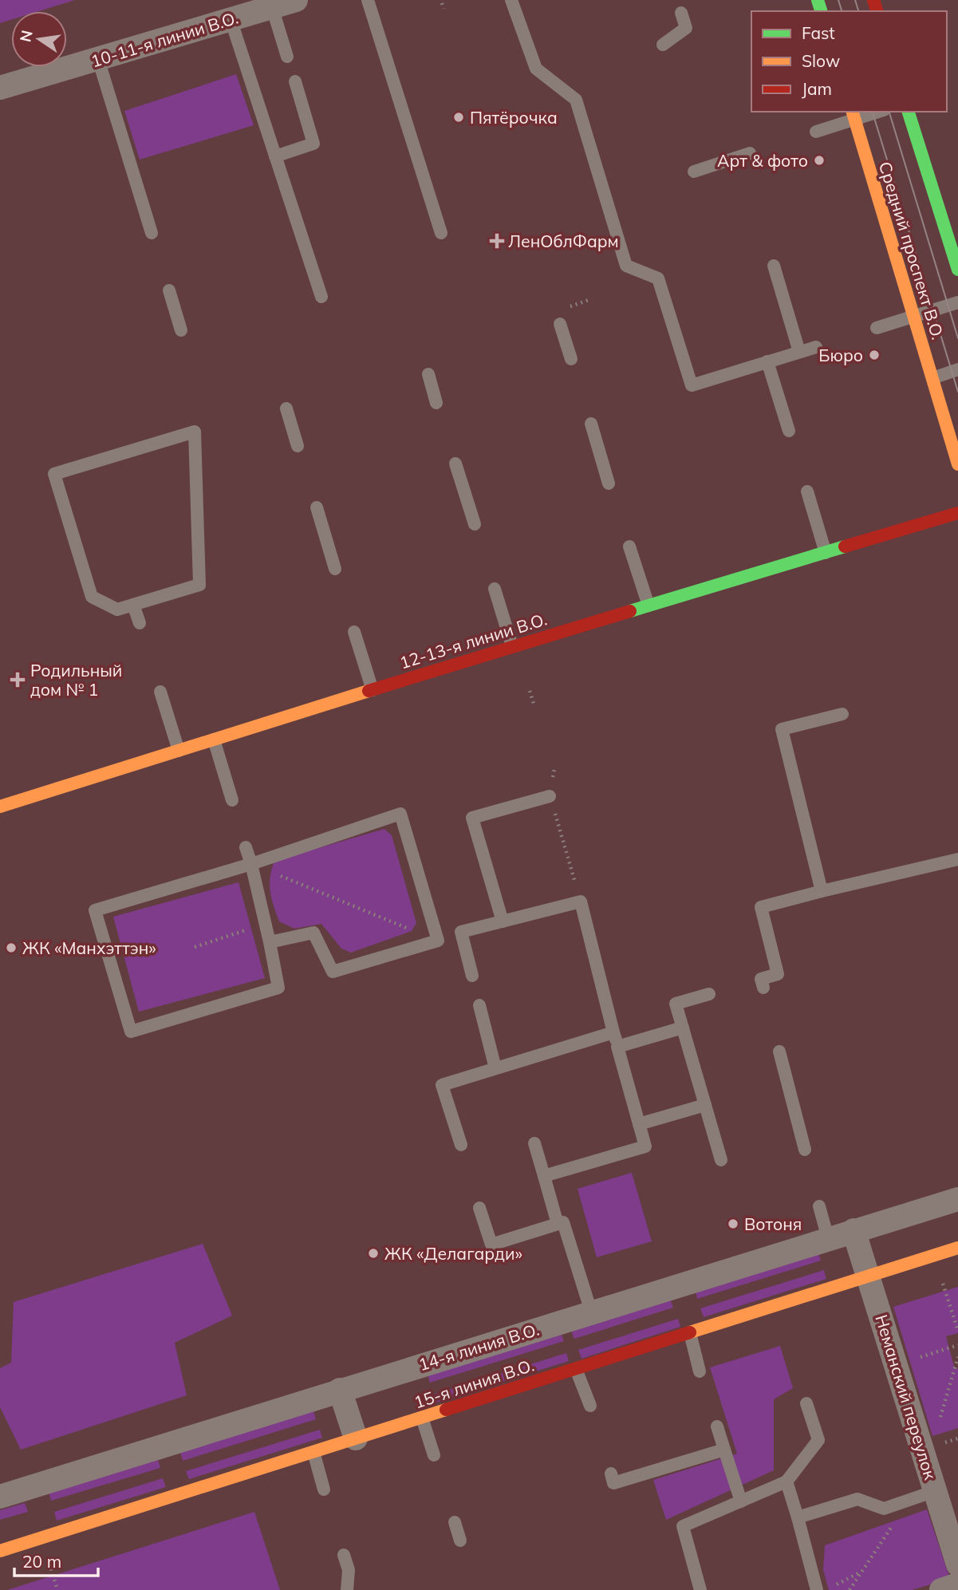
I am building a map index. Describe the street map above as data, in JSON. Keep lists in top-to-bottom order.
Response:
{
  "streets": {
    "street": [
      "10-11-я линии В.О.",
      "Средний проспект В.О.",
      "12-13-я линии В.О.",
      "14-я линия В.О.",
      "15-я линия В.О.",
      "Неманский переулок"
    ]
  },
  "crossings": [
    ["14-я линия В.О.", "Неманский переулок"],
    ["15-я линия В.О.", "Неманский переулок"]
  ],
  "places": {
    "other": [
      "Пятёрочка",
      "Арт & фото",
      "Бюро",
      "ЖК «Манхэттэн»",
      "Вотоня",
      "ЖК «Делагарди»"
    ],
    "health": ["ЛенОблФарм", "Родильный дом № 1"]
  },
  "legend": ["Fast", "Slow", "Jam"],
  "scale_bar": "20 m",
  "north": "left"
}
